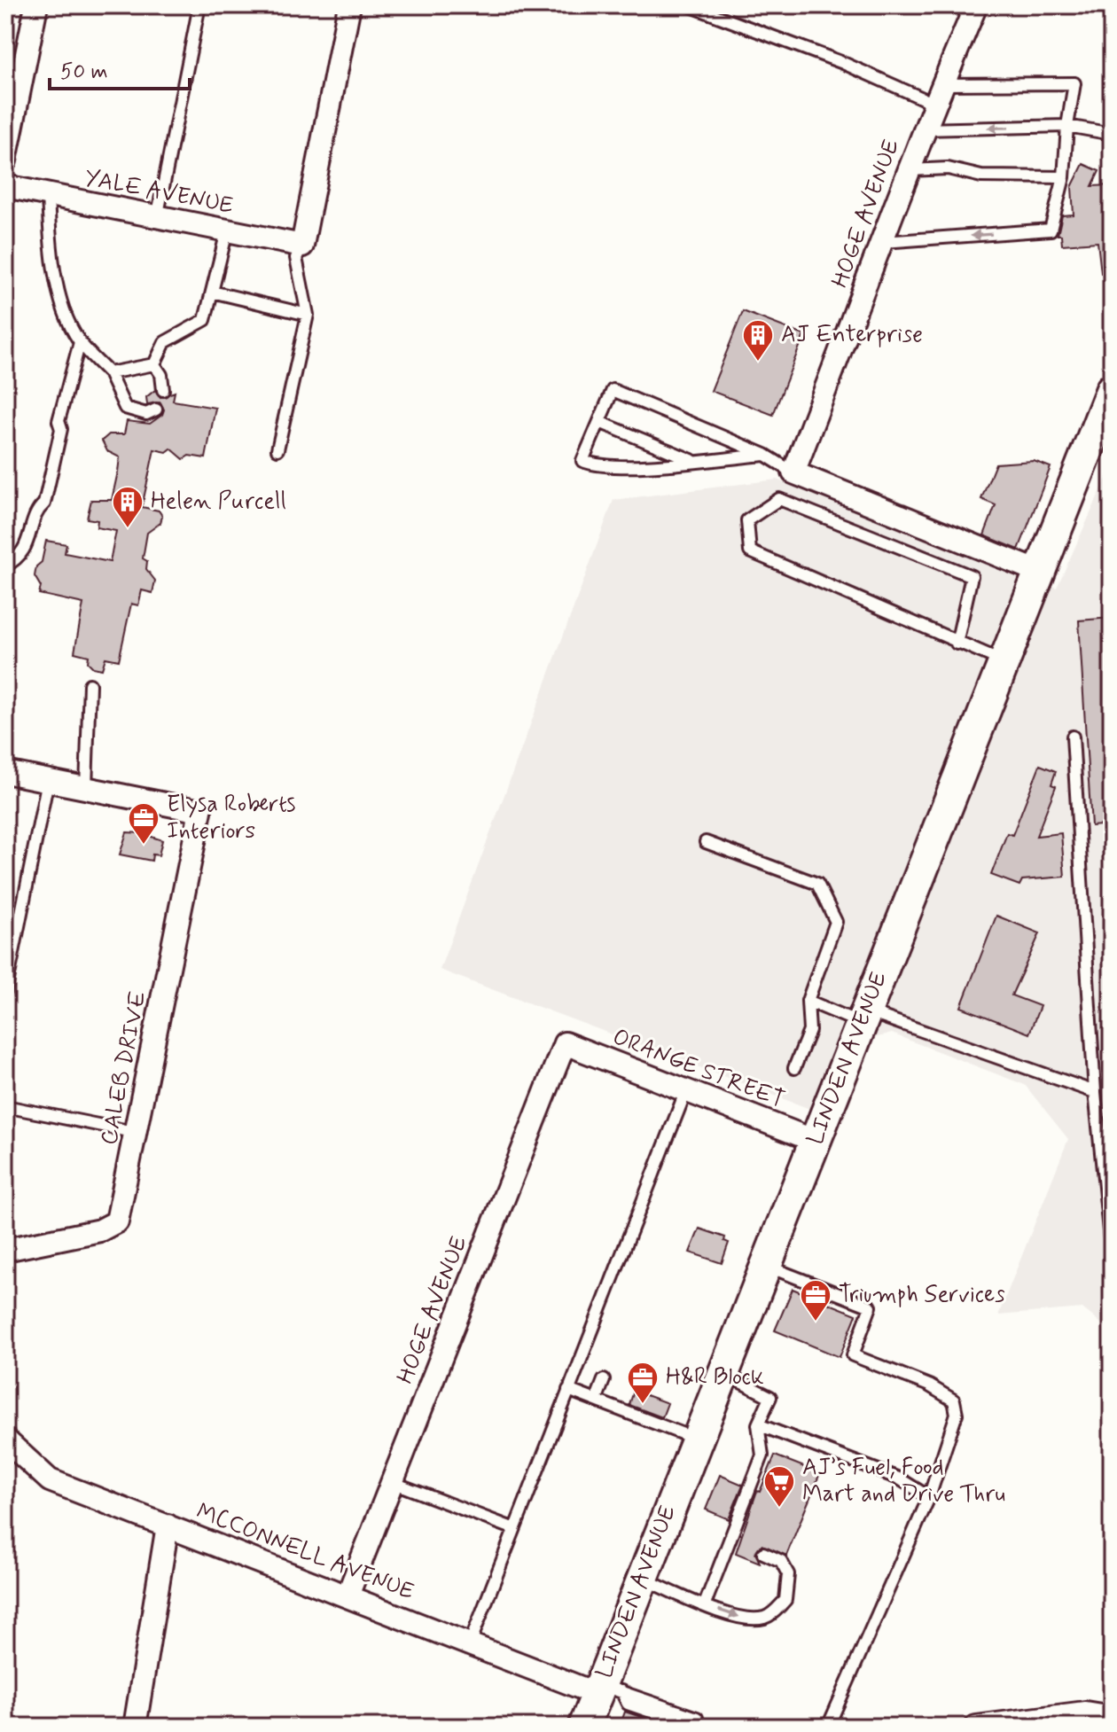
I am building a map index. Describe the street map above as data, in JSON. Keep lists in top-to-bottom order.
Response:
{
  "streets": {
    "street": [
      "YALE AVENUE",
      "HOGE AVENUE",
      "LINDEN AVENUE",
      "CALEB DRIVE",
      "ORANGE STREET",
      "MCCONNELL AVENUE"
    ]
  },
  "crossings": [
    ["HOGE AVENUE", "ORANGE STREET"],
    ["HOGE AVENUE", "MCCONNELL AVENUE"],
    ["LINDEN AVENUE", "ORANGE STREET"],
    ["LINDEN AVENUE", "MCCONNELL AVENUE"]
  ],
  "places": {
    "building": ["AJ Enterprise", "Helen Purcell"],
    "office": ["Elysa Roberts Interiors", "Triumph Services", "H&R Block"],
    "supermarket": ["AJ’s Fuel, Food Mart and Drive Thru"]
  },
  "scale_bar": "50 m"
}
